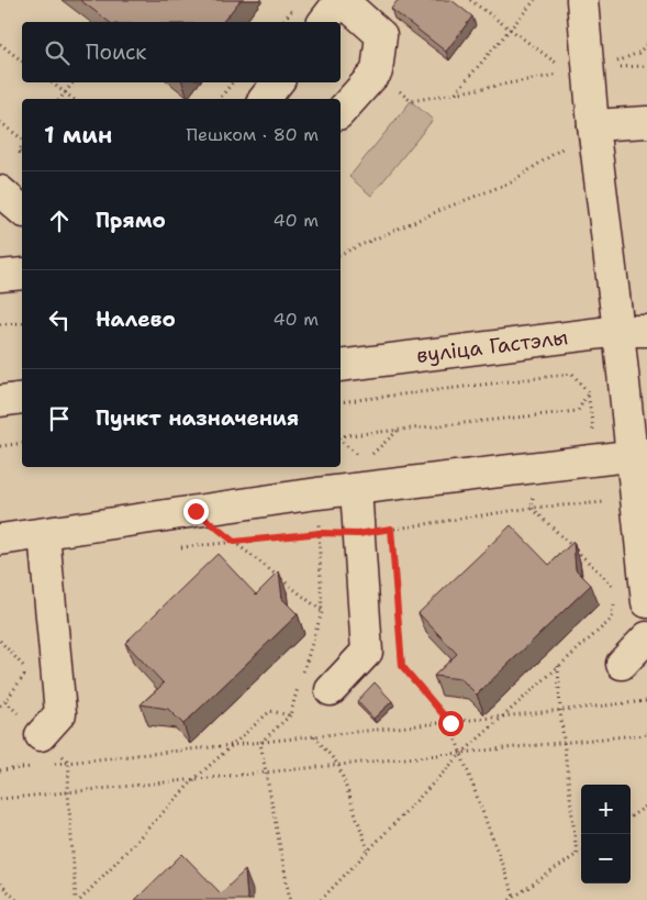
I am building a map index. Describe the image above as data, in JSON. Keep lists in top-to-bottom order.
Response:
{
  "streets": {
    "street": ["вуліца Гастэлы"]
  },
  "page": {
    "search": "Поиск",
    "heading": ["1 мин", "Пешком · 80 m"],
    "list": [
      ["Прямо", "40 m"],
      ["Налево", "40 m"],
      "Пункт назначения"
    ],
    "map_buttons": ["+", "−"]
  }
}
